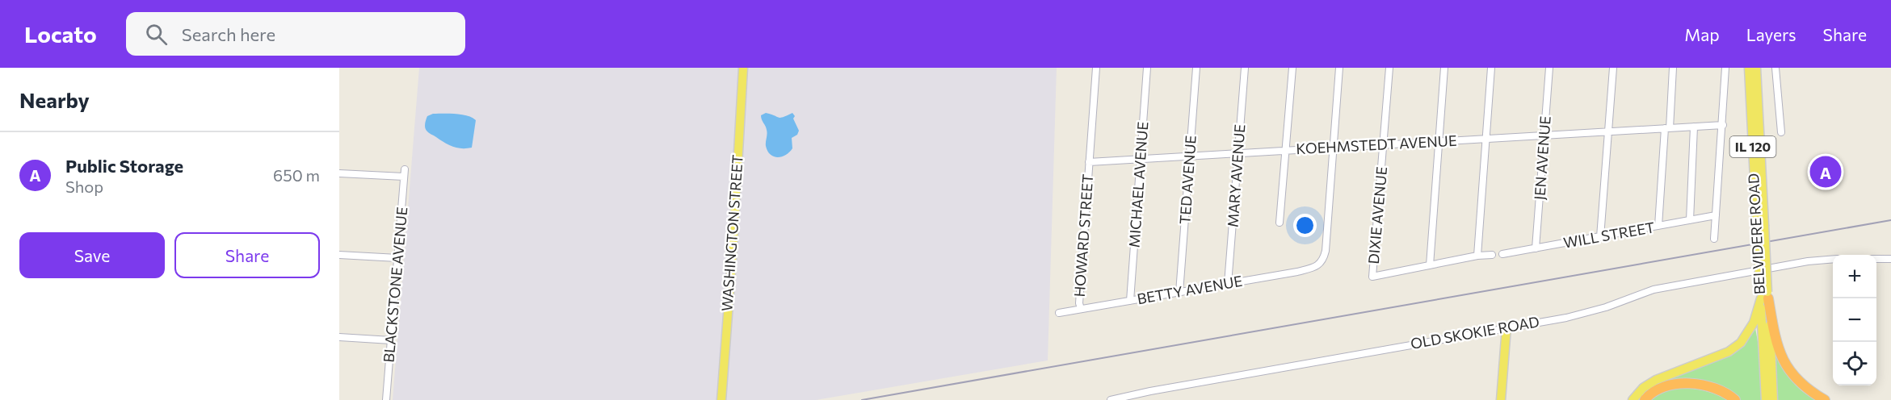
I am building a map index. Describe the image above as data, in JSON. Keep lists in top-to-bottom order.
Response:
{
  "streets": {
    "main road": ["IL 120", "WASHINGTON STREET", "BELVIDERE ROAD"],
    "street": [
      "KOEHMSTEDT AVENUE",
      "JEN AVENUE",
      "MARY AVENUE",
      "TED AVENUE",
      "MICHAEL AVENUE",
      "DIXIE AVENUE",
      "HOWARD STREET",
      "WILL STREET",
      "BLACKSTONE AVENUE",
      "BETTY AVENUE",
      "OLD SKOKIE ROAD"
    ]
  },
  "crossings": [
    ["KOEHMSTEDT AVENUE", "JEN AVENUE"],
    ["KOEHMSTEDT AVENUE", "MARY AVENUE"],
    ["KOEHMSTEDT AVENUE", "TED AVENUE"],
    ["KOEHMSTEDT AVENUE", "MICHAEL AVENUE"],
    ["KOEHMSTEDT AVENUE", "DIXIE AVENUE"],
    ["KOEHMSTEDT AVENUE", "HOWARD STREET"],
    ["KOEHMSTEDT AVENUE", "BETTY AVENUE"],
    ["JEN AVENUE", "WILL STREET"],
    ["MARY AVENUE", "BETTY AVENUE"],
    ["TED AVENUE", "BETTY AVENUE"],
    ["MICHAEL AVENUE", "BETTY AVENUE"],
    ["HOWARD STREET", "BETTY AVENUE"]
  ],
  "page": {
    "header": "Locato",
    "search": "Search here",
    "nav": ["Map", "Layers", "Share"],
    "heading": "Nearby",
    "list": [
      {
        "mark": "A",
        "name": "Public Storage",
        "note": "Shop",
        "value": "650 m"
      }
    ],
    "pins": "A",
    "buttons": ["Save", "Share"],
    "map_buttons": ["+", "−"]
  }
}
